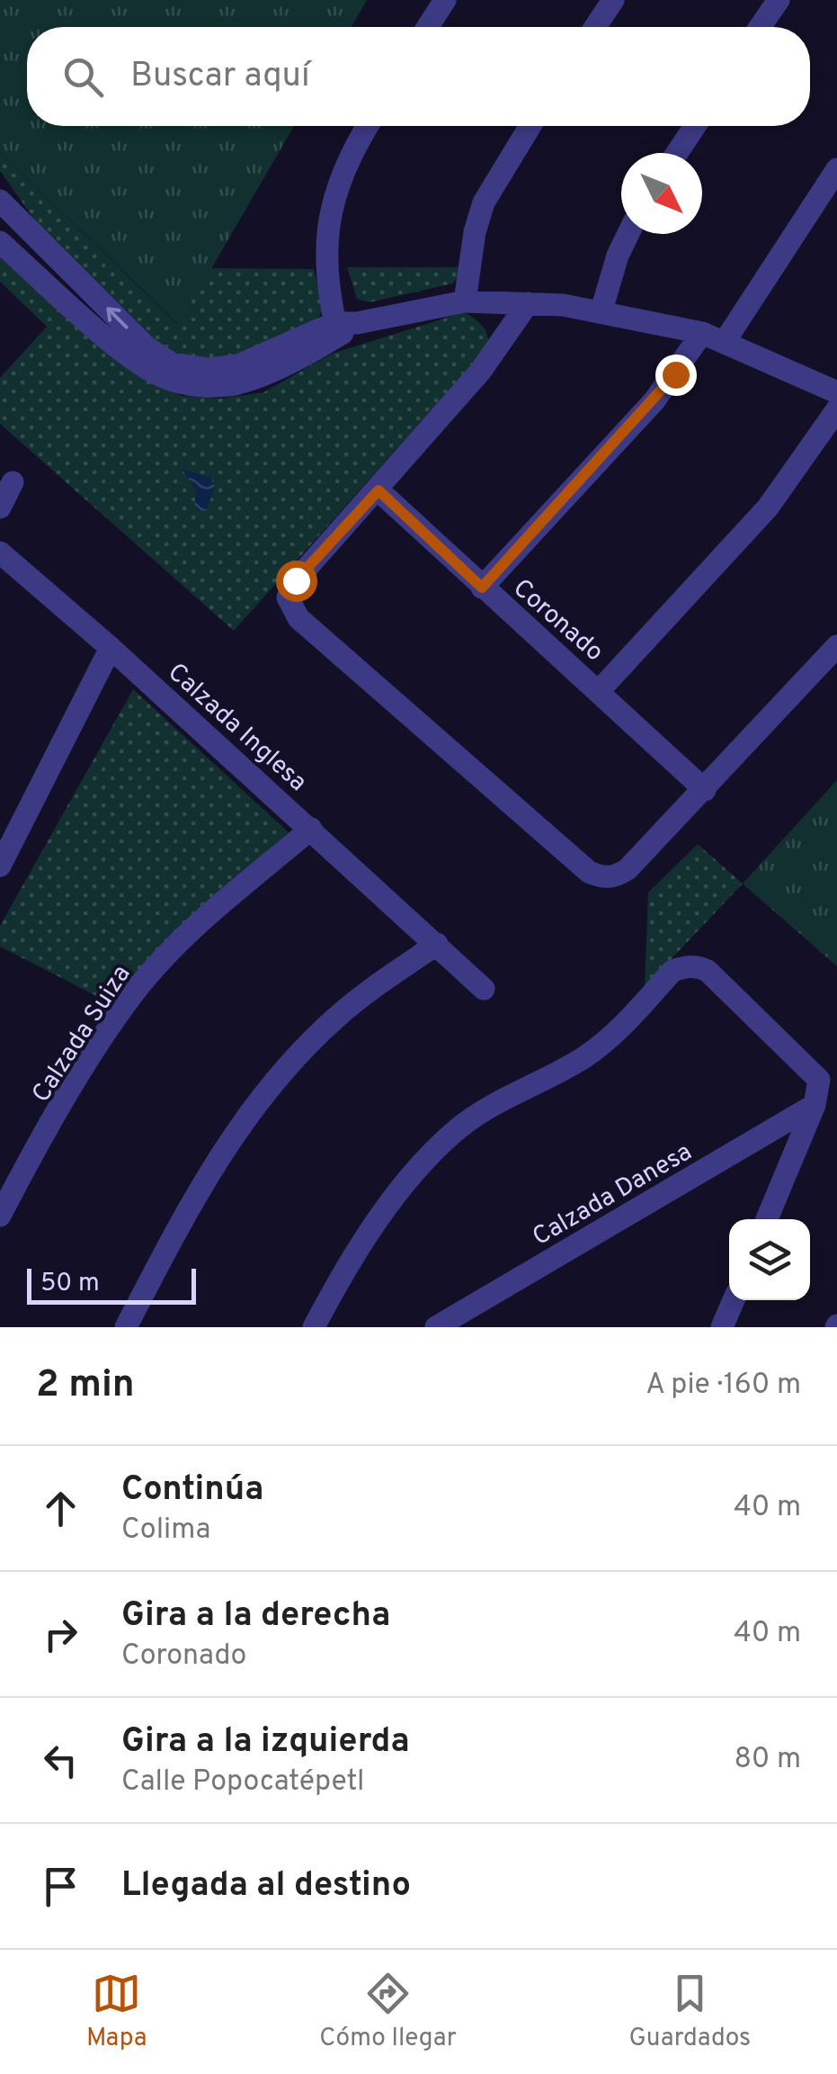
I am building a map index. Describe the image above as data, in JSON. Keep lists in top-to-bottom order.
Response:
{
  "streets": {
    "street": [
      "Coronado",
      "Calzada Inglesa",
      "Calzada Suiza",
      "Calzada Danesa"
    ]
  },
  "crossings": [
    ["Calzada Inglesa", "Calzada Suiza"]
  ],
  "scale_bar": "50 m",
  "north": "bottom right",
  "page": {
    "search": "Buscar aquí",
    "scale": "50 m",
    "heading": ["2 min", "A pie · 160 m"],
    "list": [
      ["Continúa", "Colima", "40 m"],
      ["Gira a la derecha", "Coronado", "40 m"],
      ["Gira a la izquierda", "Calle Popocatépetl", "80 m"],
      "Llegada al destino"
    ],
    "nav": ["Mapa", "Cómo llegar", "Guardados"]
  }
}
